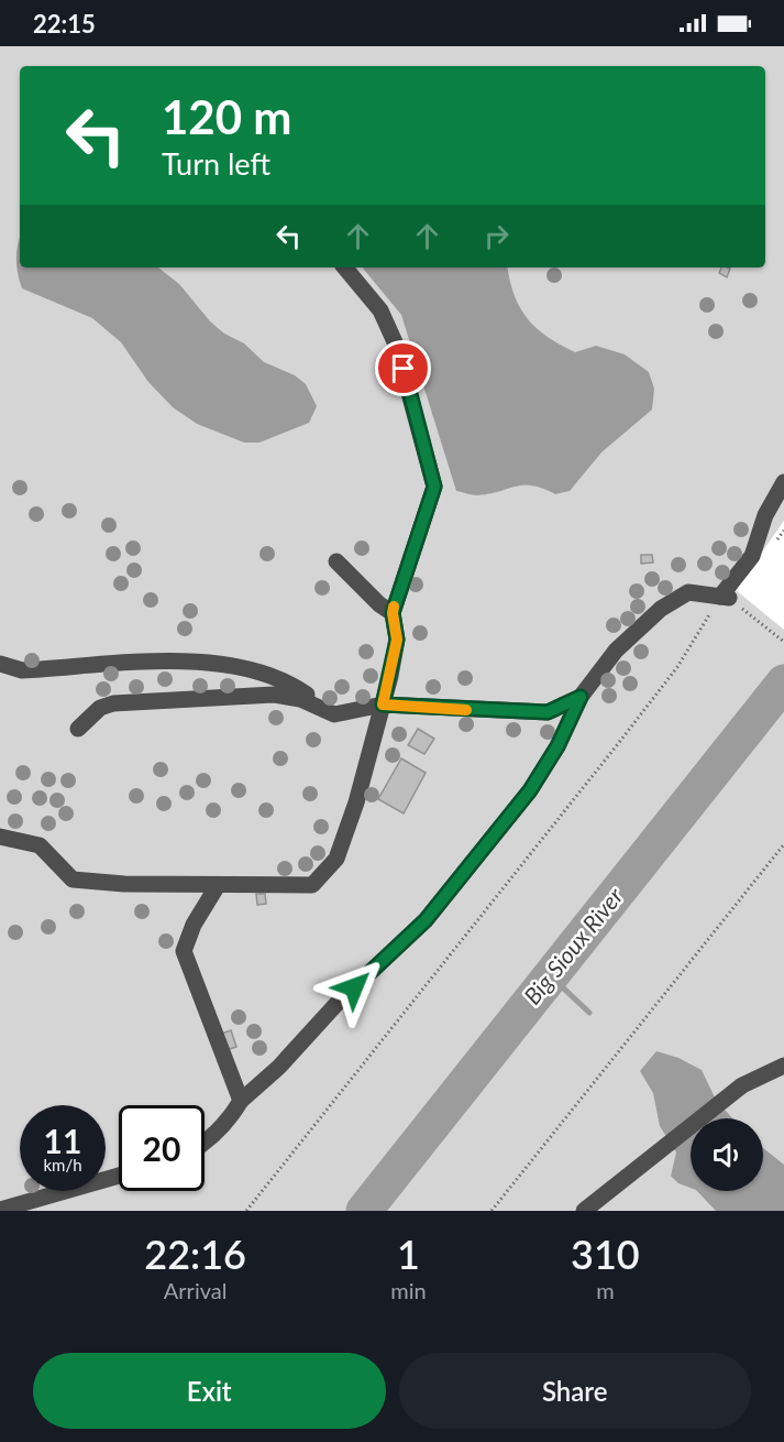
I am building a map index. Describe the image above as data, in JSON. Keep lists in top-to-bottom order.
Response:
{
  "water": ["Big Sioux River"],
  "page": {
    "status": "22:15",
    "turn": ["120 m", "Turn left"],
    "speed": "11 km/h",
    "limit": "20",
    "eta": [
      "22:16",
      "Arrival",
      "1",
      "min",
      "310",
      "m"
    ],
    "buttons": ["Exit", "Share"]
  }
}
